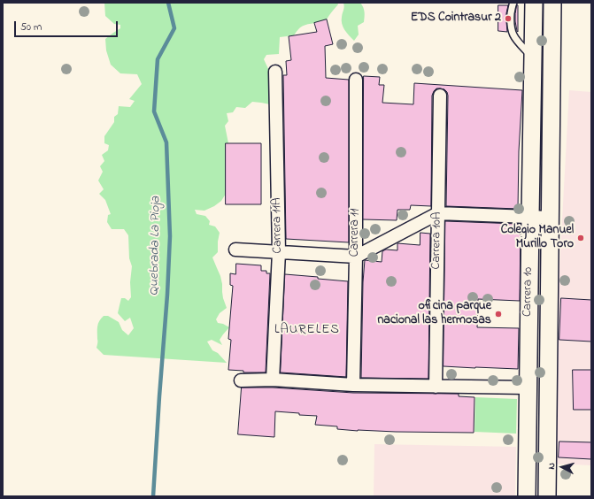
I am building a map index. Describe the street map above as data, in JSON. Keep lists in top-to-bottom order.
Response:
{
  "streets": {
    "main road": ["Carrera 10"],
    "street": ["Carrera 11A", "Carrera 11", "Carrera 10A"]
  },
  "districts": ["LAURELES"],
  "water": ["Quebrada La Pioja"],
  "places": ["EDS Cointrasur 2", "Colegio Manuel Murillo Toro", "oficina parque nacional las hermosas"],
  "scale_bar": "50 m",
  "north": "left"
}
